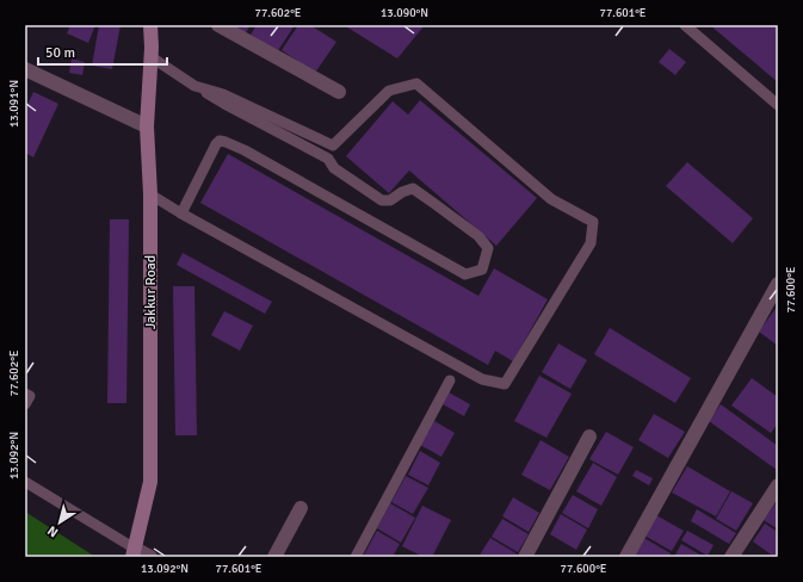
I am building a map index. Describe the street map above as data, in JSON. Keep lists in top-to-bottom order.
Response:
{
  "streets": {
    "street": ["Jakkur Road"]
  },
  "scale_bar": "50 m",
  "north": "bottom left",
  "coordinates": [
    "77.602°E",
    "13.090°N",
    "77.601°E",
    "13.091°N",
    "77.600°E",
    "13.092°N"
  ]
}
